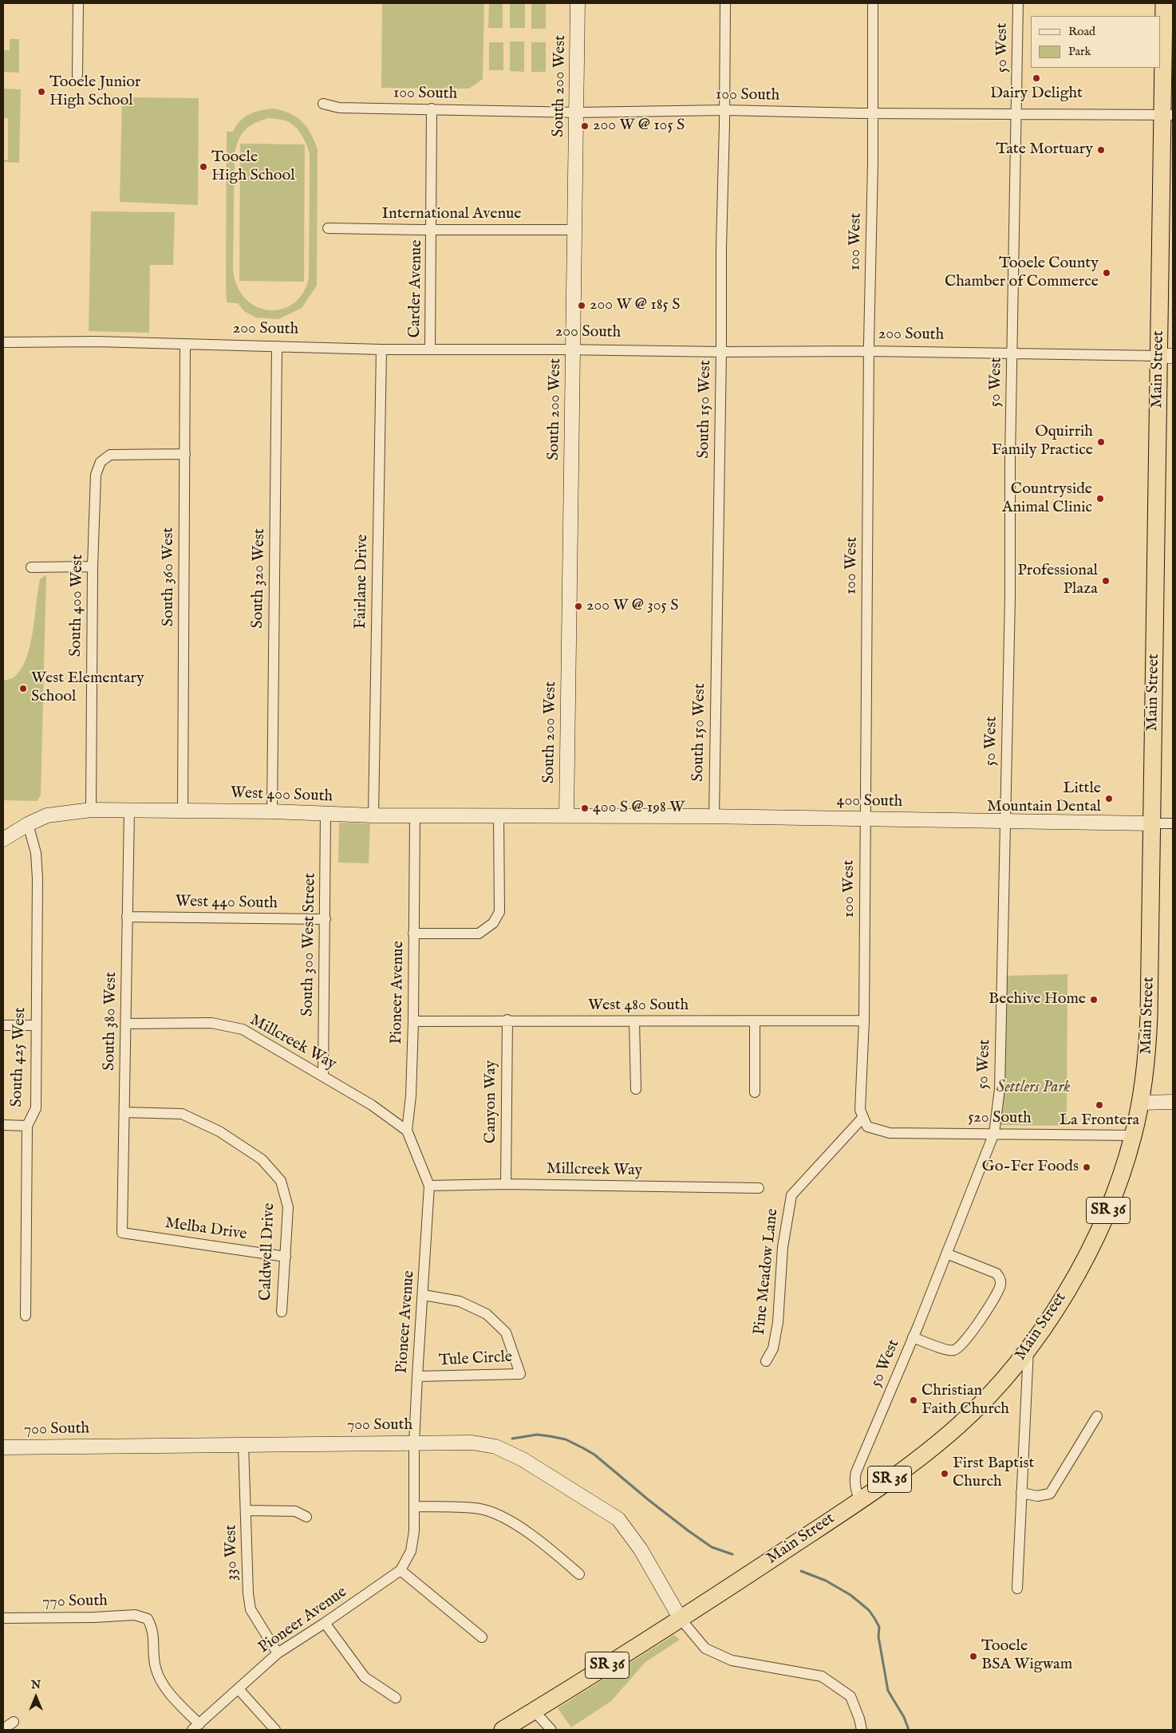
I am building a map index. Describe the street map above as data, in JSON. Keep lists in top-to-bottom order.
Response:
{
  "streets": {
    "highway": ["Main Street", "SR 36"],
    "street": [
      "50 West",
      "South 200 West",
      "100 South",
      "International Avenue",
      "100 West",
      "Carder Avenue",
      "200 South",
      "South 150 West",
      "South 360 West",
      "South 320 West",
      "Fairlane Drive",
      "South 400 West",
      "West 400 South",
      "400 South",
      "West 440 South",
      "South 300 West Street",
      "Pioneer Avenue",
      "West 480 South",
      "South 380 West",
      "Millcreek Way",
      "South 425 West",
      "Canyon Way",
      "520 South",
      "Melba Drive",
      "Caldwell Drive",
      "Pine Meadow Lane",
      "Tule Circle",
      "700 South",
      "330 West",
      "770 South"
    ]
  },
  "crossings": [
    ["50 West", "100 South"],
    ["50 West", "200 South"],
    ["50 West", "Main Street"],
    ["50 West", "400 South"],
    ["50 West", "520 South"],
    ["South 200 West", "100 South"],
    ["South 200 West", "International Avenue"],
    ["South 200 West", "200 South"],
    ["South 200 West", "West 400 South"],
    ["South 200 West", "400 South"],
    ["100 South", "100 West"],
    ["100 South", "Carder Avenue"],
    ["100 South", "Main Street"],
    ["100 South", "South 150 West"],
    ["International Avenue", "Carder Avenue"],
    ["100 West", "200 South"],
    ["100 West", "400 South"],
    ["100 West", "West 480 South"],
    ["100 West", "520 South"],
    ["100 West", "Pine Meadow Lane"],
    ["Carder Avenue", "200 South"],
    ["200 South", "Main Street"],
    ["200 South", "South 150 West"],
    ["200 South", "South 360 West"],
    ["200 South", "South 320 West"],
    ["200 South", "Fairlane Drive"],
    ["Main Street", "400 South"],
    ["Main Street", "520 South"],
    ["Main Street", "700 South"],
    ["South 150 West", "400 South"],
    ["South 360 West", "South 400 West"],
    ["South 360 West", "West 400 South"],
    ["South 320 West", "West 400 South"],
    ["Fairlane Drive", "West 400 South"],
    ["South 400 West", "West 400 South"],
    ["West 400 South", "400 South"],
    ["West 400 South", "South 300 West Street"],
    ["West 400 South", "Pioneer Avenue"],
    ["West 400 South", "South 380 West"],
    ["West 400 South", "South 425 West"],
    ["West 440 South", "South 300 West Street"],
    ["West 440 South", "South 380 West"],
    ["South 300 West Street", "Millcreek Way"],
    ["Pioneer Avenue", "West 480 South"],
    ["Pioneer Avenue", "Millcreek Way"],
    ["Pioneer Avenue", "Tule Circle"],
    ["Pioneer Avenue", "700 South"],
    ["Pioneer Avenue", "330 West"],
    ["Pioneer Avenue", "770 South"],
    ["West 480 South", "Canyon Way"],
    ["South 380 West", "Millcreek Way"],
    ["South 380 West", "Melba Drive"],
    ["South 380 West", "Caldwell Drive"],
    ["Millcreek Way", "Canyon Way"],
    ["520 South", "Pine Meadow Lane"],
    ["Melba Drive", "Caldwell Drive"],
    ["700 South", "330 West"]
  ],
  "parks": ["Settlers Park"],
  "places": [
    "Dairy Delight",
    "Tooele Junior High School",
    "200 W @ 105 S",
    "Tate Mortuary",
    "Tooele High School",
    "Tooele County Chamber of Commerce",
    "200 W @ 185 S",
    "Oquirrih Family Practice",
    "Countryside Animal Clinic",
    "Professional Plaza",
    "200 W @ 305 S",
    "West Elementary School",
    "Little Mountain Dental",
    "400 S @ 198 W",
    "Beehive Home",
    "La Frontera",
    "Go-Fer Foods",
    "Christian Faith Church",
    "First Baptist Church",
    "Tooele BSA Wigwam"
  ],
  "legend": ["Road", "Park"],
  "north": "top"
}
